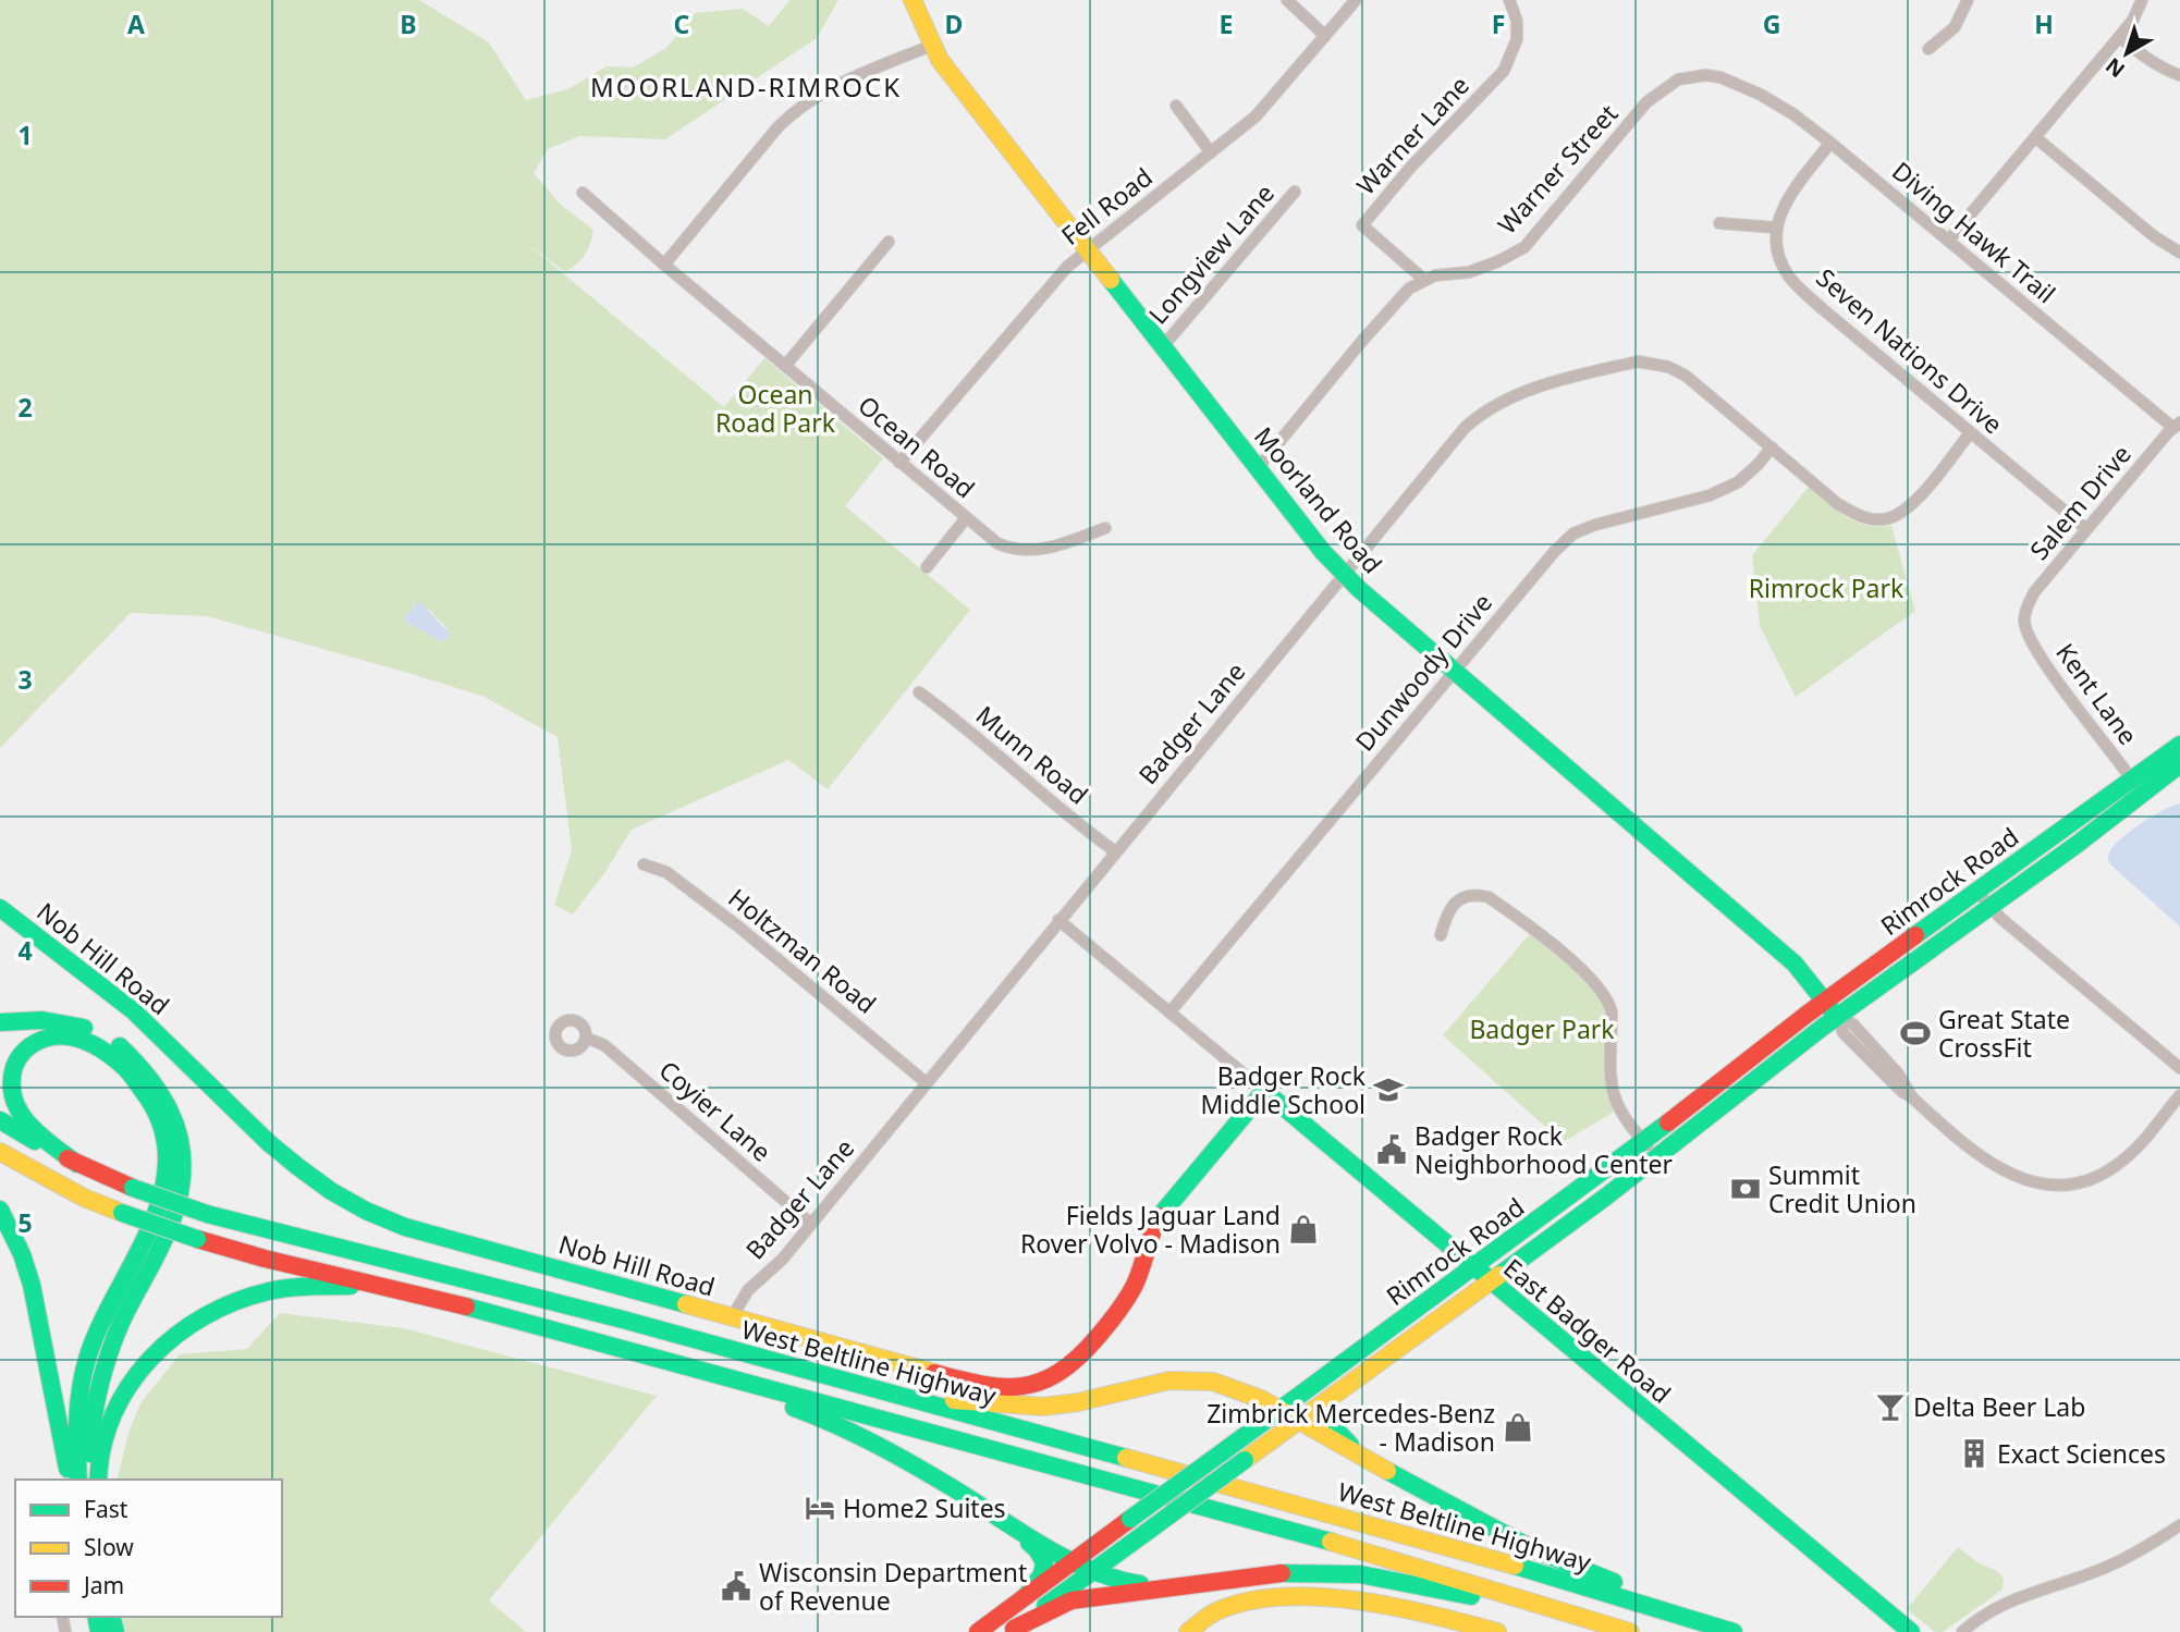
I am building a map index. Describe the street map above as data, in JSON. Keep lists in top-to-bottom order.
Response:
{
  "streets": {
    "main road": [
      "Moorland Road",
      "Rimrock Road",
      "Nob Hill Road",
      "East Badger Road",
      "West Beltline Highway"
    ],
    "street": [
      "Warner Lane",
      "Warner Street",
      "Fell Road",
      "Diving Hawk Trail",
      "Longview Lane",
      "Seven Nations Drive",
      "Ocean Road",
      "Salem Drive",
      "Dunwoody Drive",
      "Kent Lane",
      "Badger Lane",
      "Munn Road",
      "Holtzman Road",
      "Coyier Lane"
    ]
  },
  "crossings": [
    ["Warner Lane", "Warner Street"],
    ["Warner Street", "Diving Hawk Trail"],
    ["Warner Street", "Moorland Road"],
    ["Fell Road", "Ocean Road"],
    ["Fell Road", "Moorland Road"],
    ["Diving Hawk Trail", "Salem Drive"],
    ["Longview Lane", "Moorland Road"],
    ["Seven Nations Drive", "Salem Drive"],
    ["Seven Nations Drive", "Badger Lane"],
    ["Moorland Road", "Dunwoody Drive"],
    ["Moorland Road", "Badger Lane"],
    ["Moorland Road", "Rimrock Road"],
    ["Salem Drive", "Kent Lane"],
    ["Dunwoody Drive", "Badger Lane"],
    ["Dunwoody Drive", "East Badger Road"],
    ["Kent Lane", "Rimrock Road"],
    ["Badger Lane", "Munn Road"],
    ["Badger Lane", "Holtzman Road"],
    ["Badger Lane", "Nob Hill Road"],
    ["Badger Lane", "Coyier Lane"],
    ["Badger Lane", "East Badger Road"],
    ["Rimrock Road", "East Badger Road"],
    ["Nob Hill Road", "East Badger Road"]
  ],
  "districts": ["MOORLAND-RIMROCK"],
  "parks": ["Ocean Road Park", "Rimrock Park", "Badger Park"],
  "places": {
    "sports": ["Great State CrossFit"],
    "school or university": ["Badger Rock Middle School"],
    "public building": ["Badger Rock Neighborhood Center", "Wisconsin Department of Revenue"],
    "bank": ["Summit Credit Union"],
    "shop": ["Fields Jaguar Land Rover Volvo - Madison", "Zimbrick Mercedes-Benz - Madison"],
    "bar": ["Delta Beer Lab"],
    "building": ["Exact Sciences"],
    "hotel": ["Home2 Suites"]
  },
  "legend": ["Fast", "Slow", "Jam"],
  "north": "bottom left",
  "grid": {
    "columns": [
      "A",
      "B",
      "C",
      "D",
      "E",
      "F",
      "G",
      "H"
    ],
    "rows": [
      "1",
      "2",
      "3",
      "4",
      "5"
    ]
  }
}
